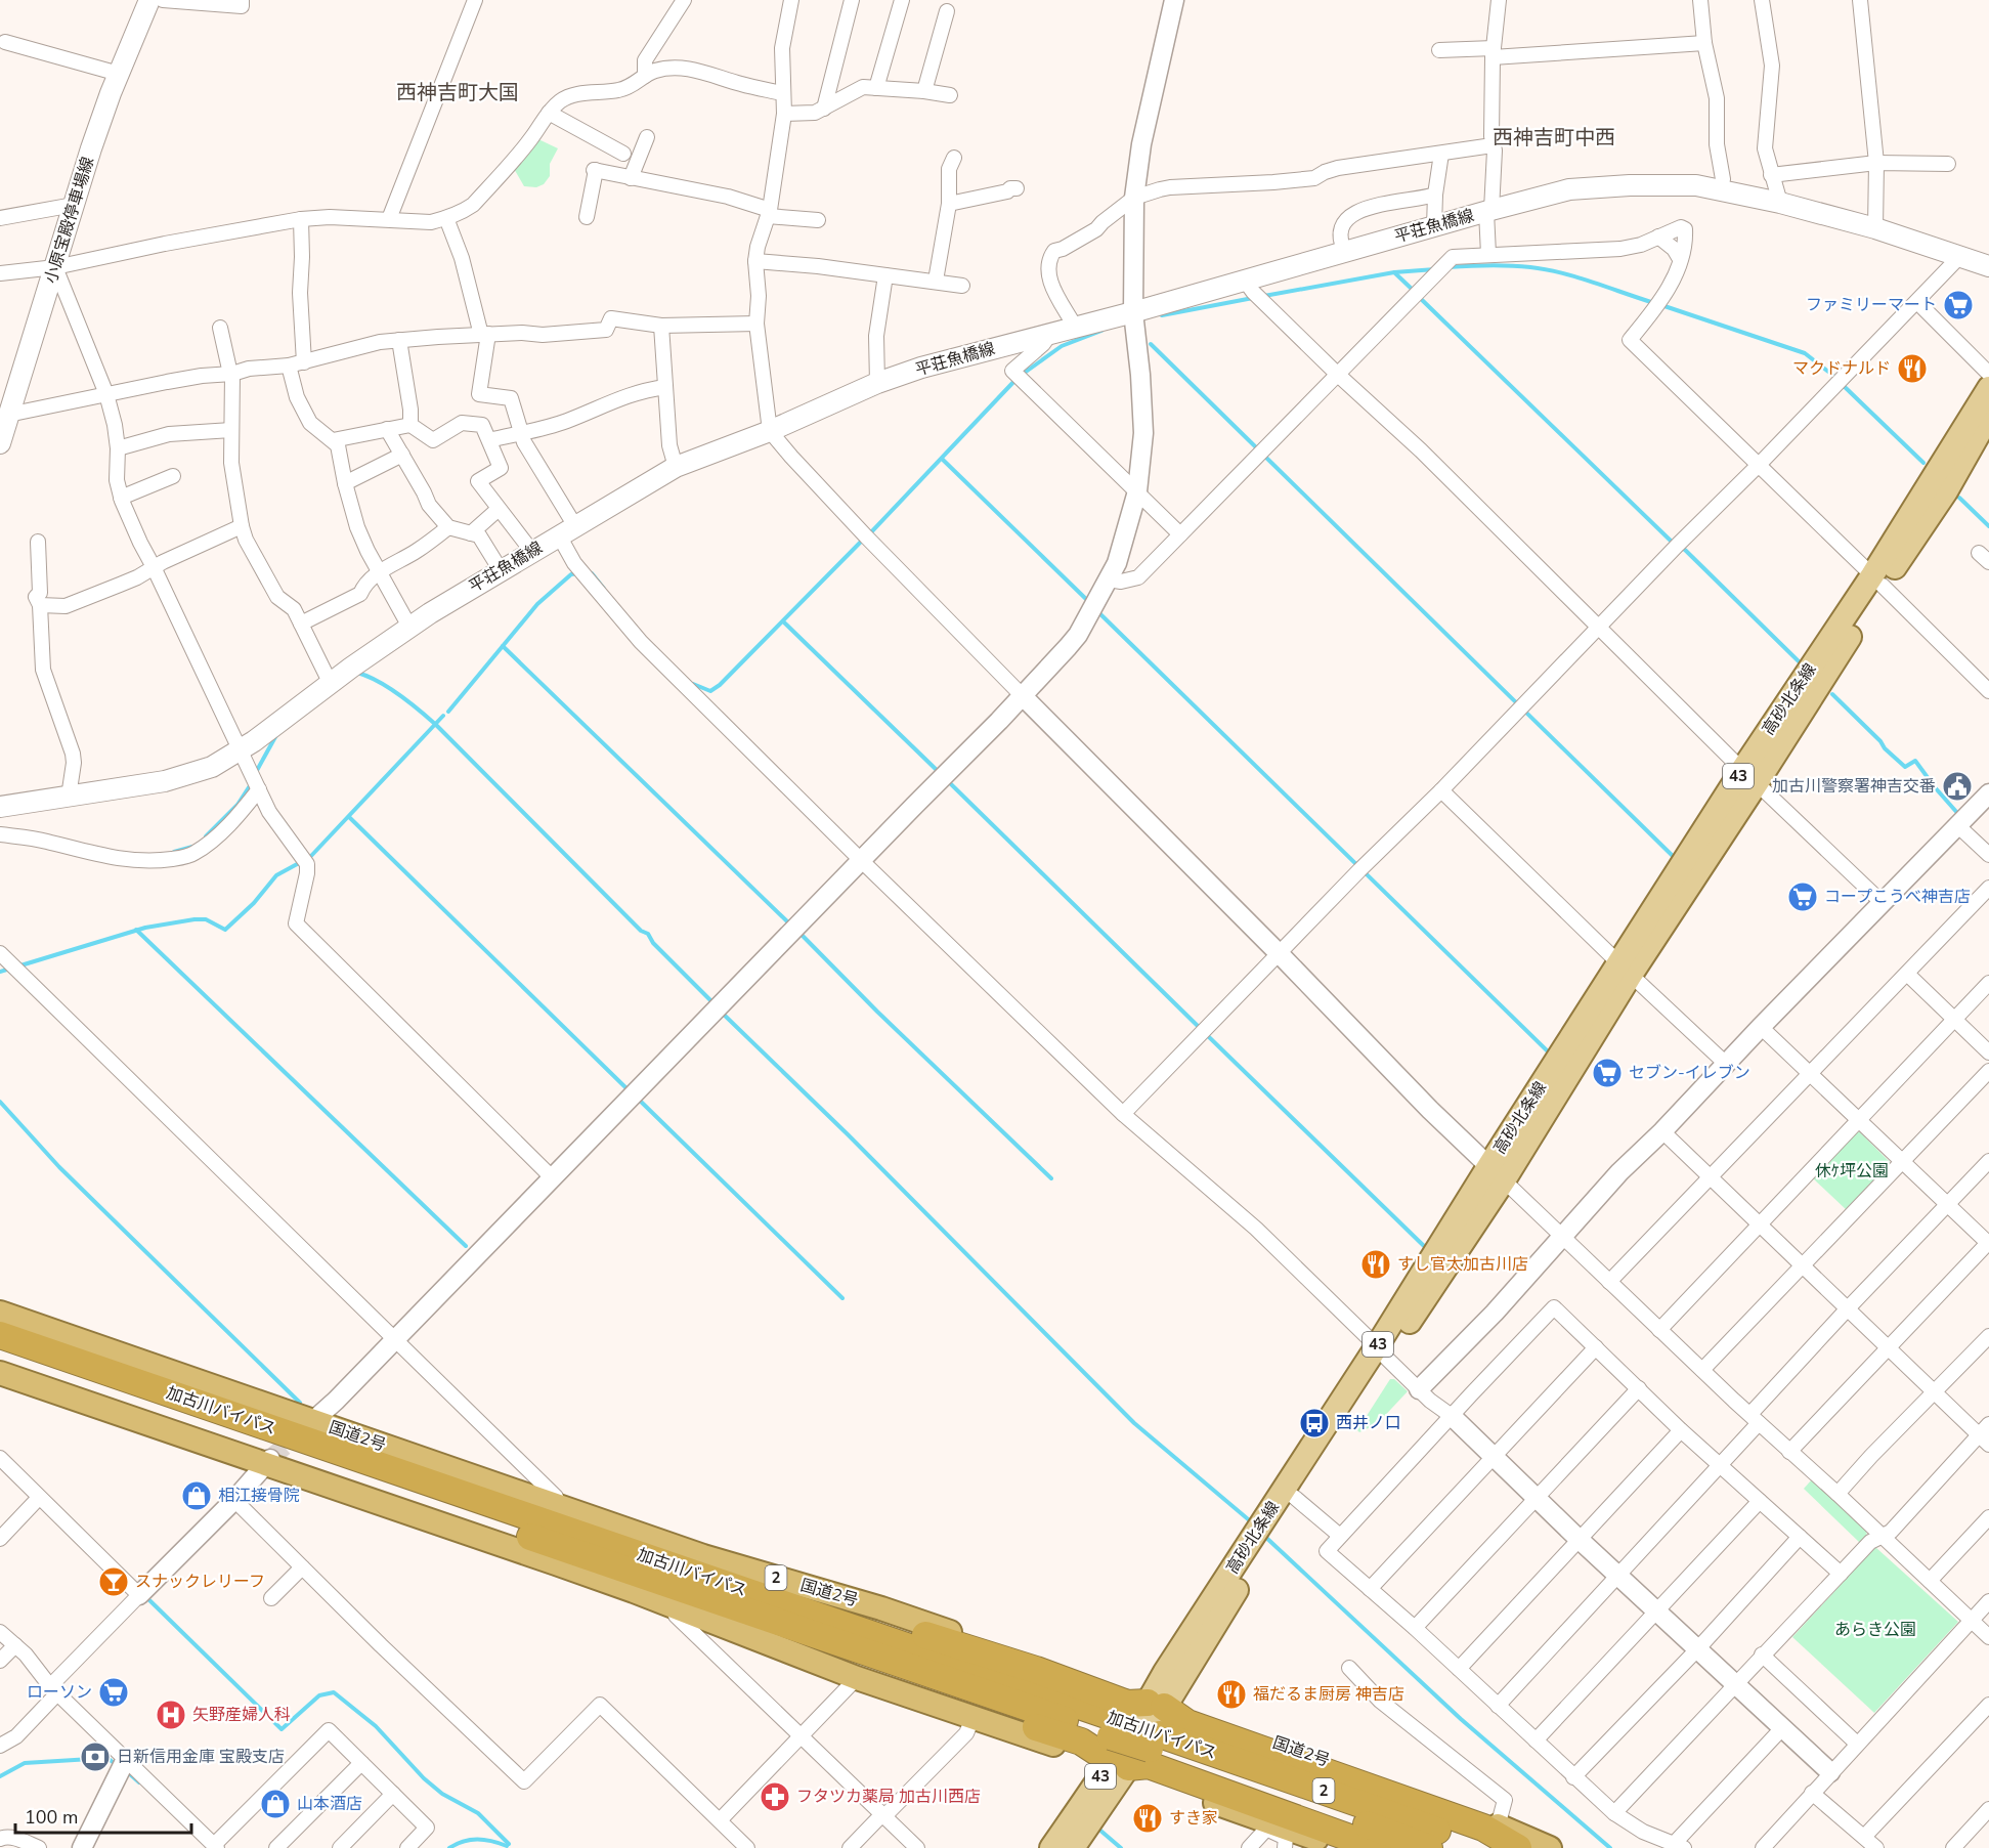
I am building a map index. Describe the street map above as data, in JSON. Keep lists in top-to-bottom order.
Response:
{
  "streets": {
    "highway": ["加古川バイパス", "国道2号", "2"],
    "main road": [
      "小原宝殿停車場線",
      "平荘魚橋線",
      "高砂北条線",
      "43"
    ]
  },
  "crossings": [
    ["高砂北条線", "加古川バイパス"],
    ["高砂北条線", "国道2号"],
    ["高砂北条線", "2"],
    ["加古川バイパス", "国道2号"],
    ["加古川バイパス", "2"]
  ],
  "districts": ["西神吉町大国", "西神吉町中西"],
  "parks": ["休ｹ坪公園", "あらき公園"],
  "places": {
    "supermarket": [
      "ファミリーマート",
      "コープこうべ神吉店",
      "セブン-イレブン",
      "ローソン"
    ],
    "restaurant": [
      "マクドナルド",
      "すし官太加古川店",
      "福だるま厨房 神吉店",
      "すき家"
    ],
    "public building": ["加古川警察署神吉交番"],
    "bus stop": ["西井ノ口"],
    "shop": ["相江接骨院", "山本酒店"],
    "bar": ["スナックレリーフ"],
    "hospital": ["矢野産婦人科"],
    "bank": ["日新信用金庫 宝殿支店"],
    "pharmacy": ["フタツカ薬局 加古川西店"]
  },
  "scale_bar": "100 m"
}
